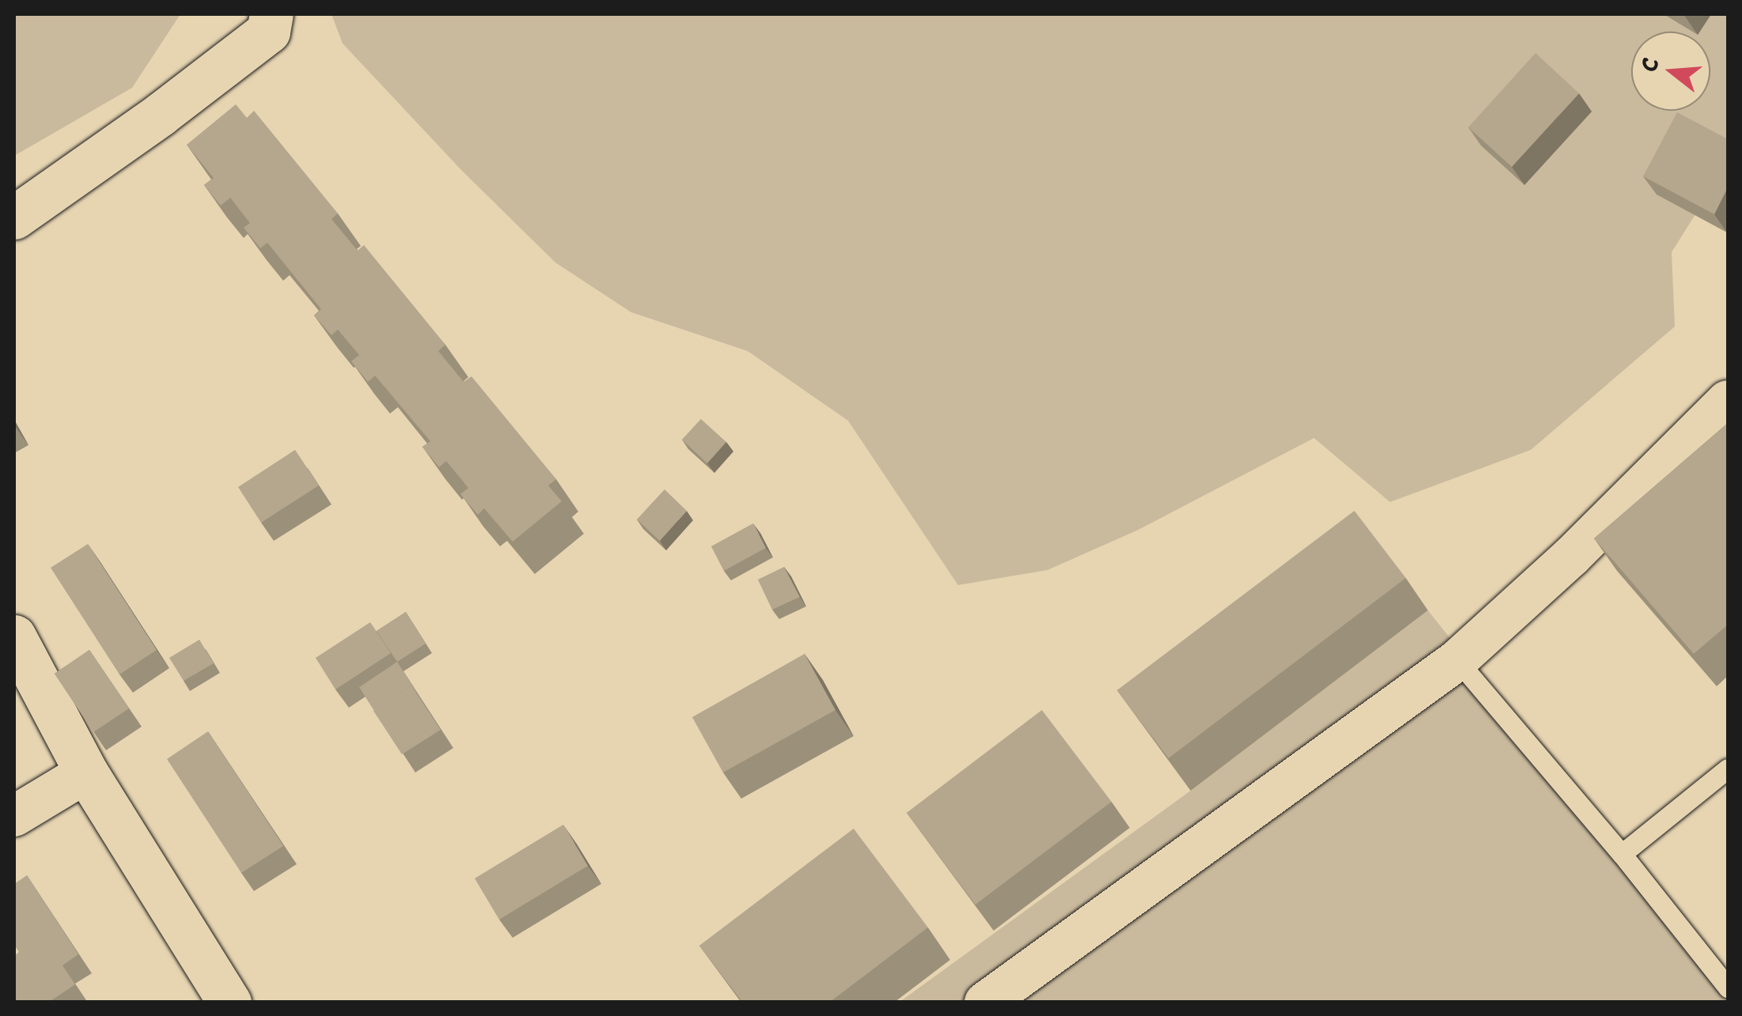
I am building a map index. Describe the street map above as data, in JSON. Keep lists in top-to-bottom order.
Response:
{
  "north": "left"
}
